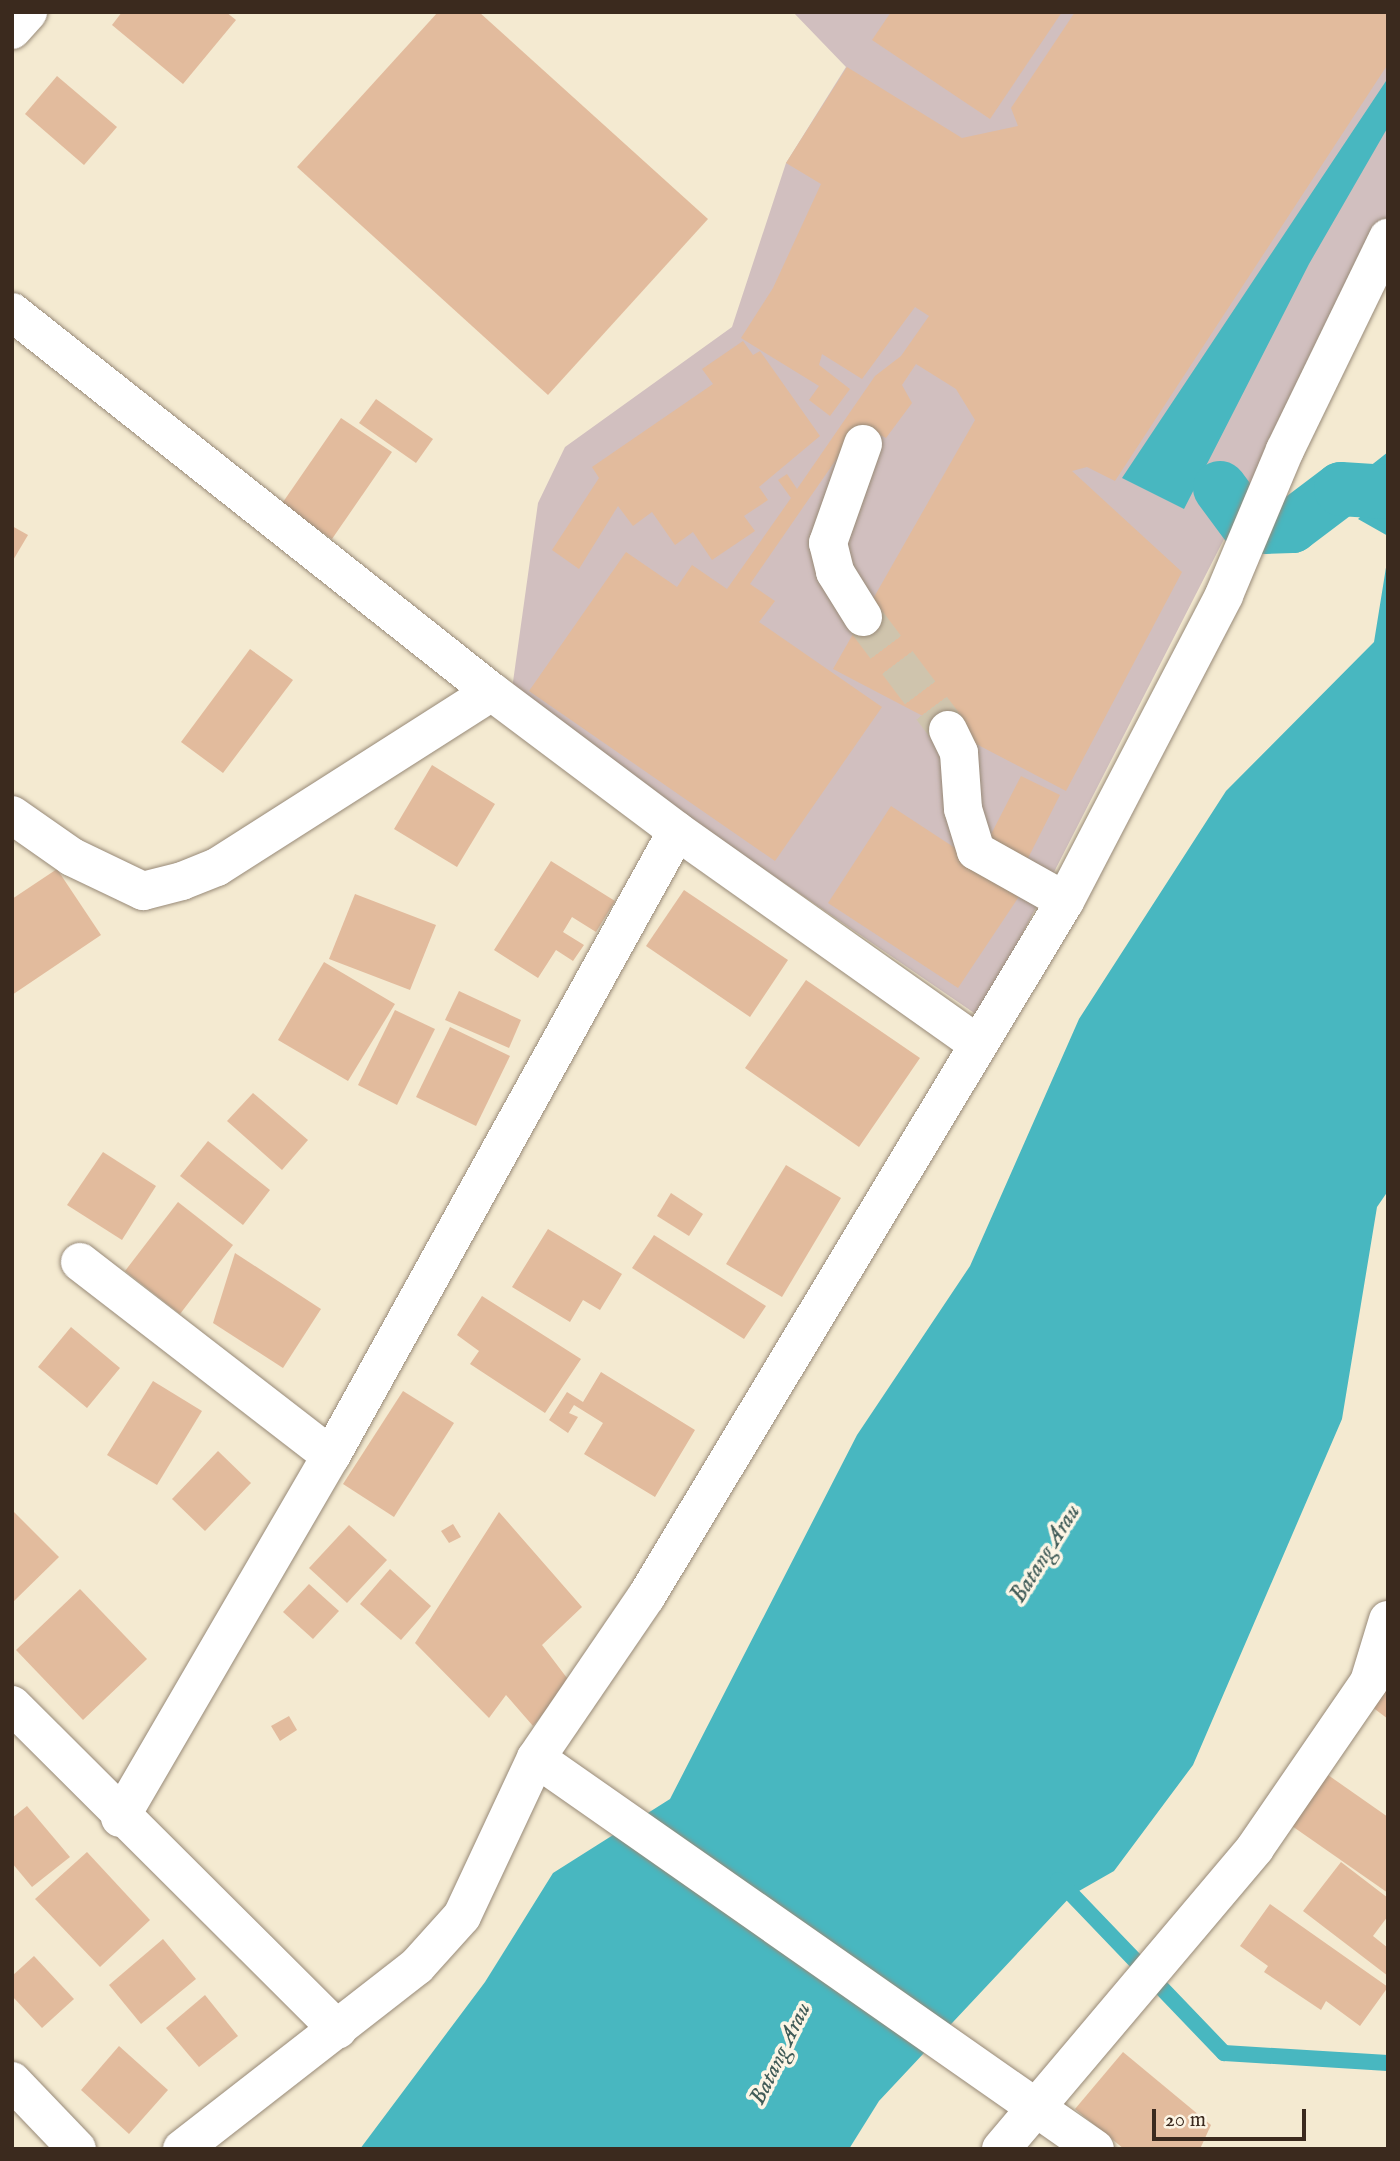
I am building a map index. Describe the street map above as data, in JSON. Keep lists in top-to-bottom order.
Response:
{
  "water": ["Batang Arau"],
  "scale_bar": "20 m"
}
